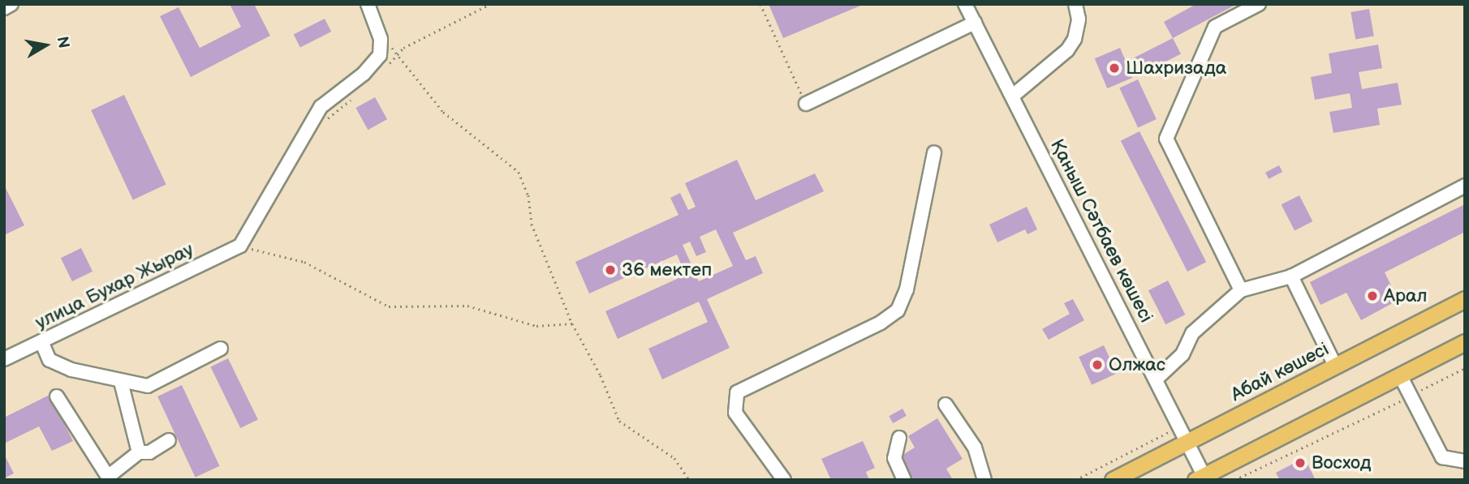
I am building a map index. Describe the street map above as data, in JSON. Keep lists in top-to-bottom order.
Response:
{
  "streets": {
    "main road": ["Абай көшесі"],
    "street": ["Қаныш Сәтбаев көшесі", "улица Бухар Жырау"]
  },
  "crossings": [
    ["Қаныш Сәтбаев көшесі", "Абай көшесі"]
  ],
  "places": [
    "Шахризада",
    "36 мектеп",
    "Арал",
    "Олжас",
    "Восход"
  ],
  "north": "right"
}
